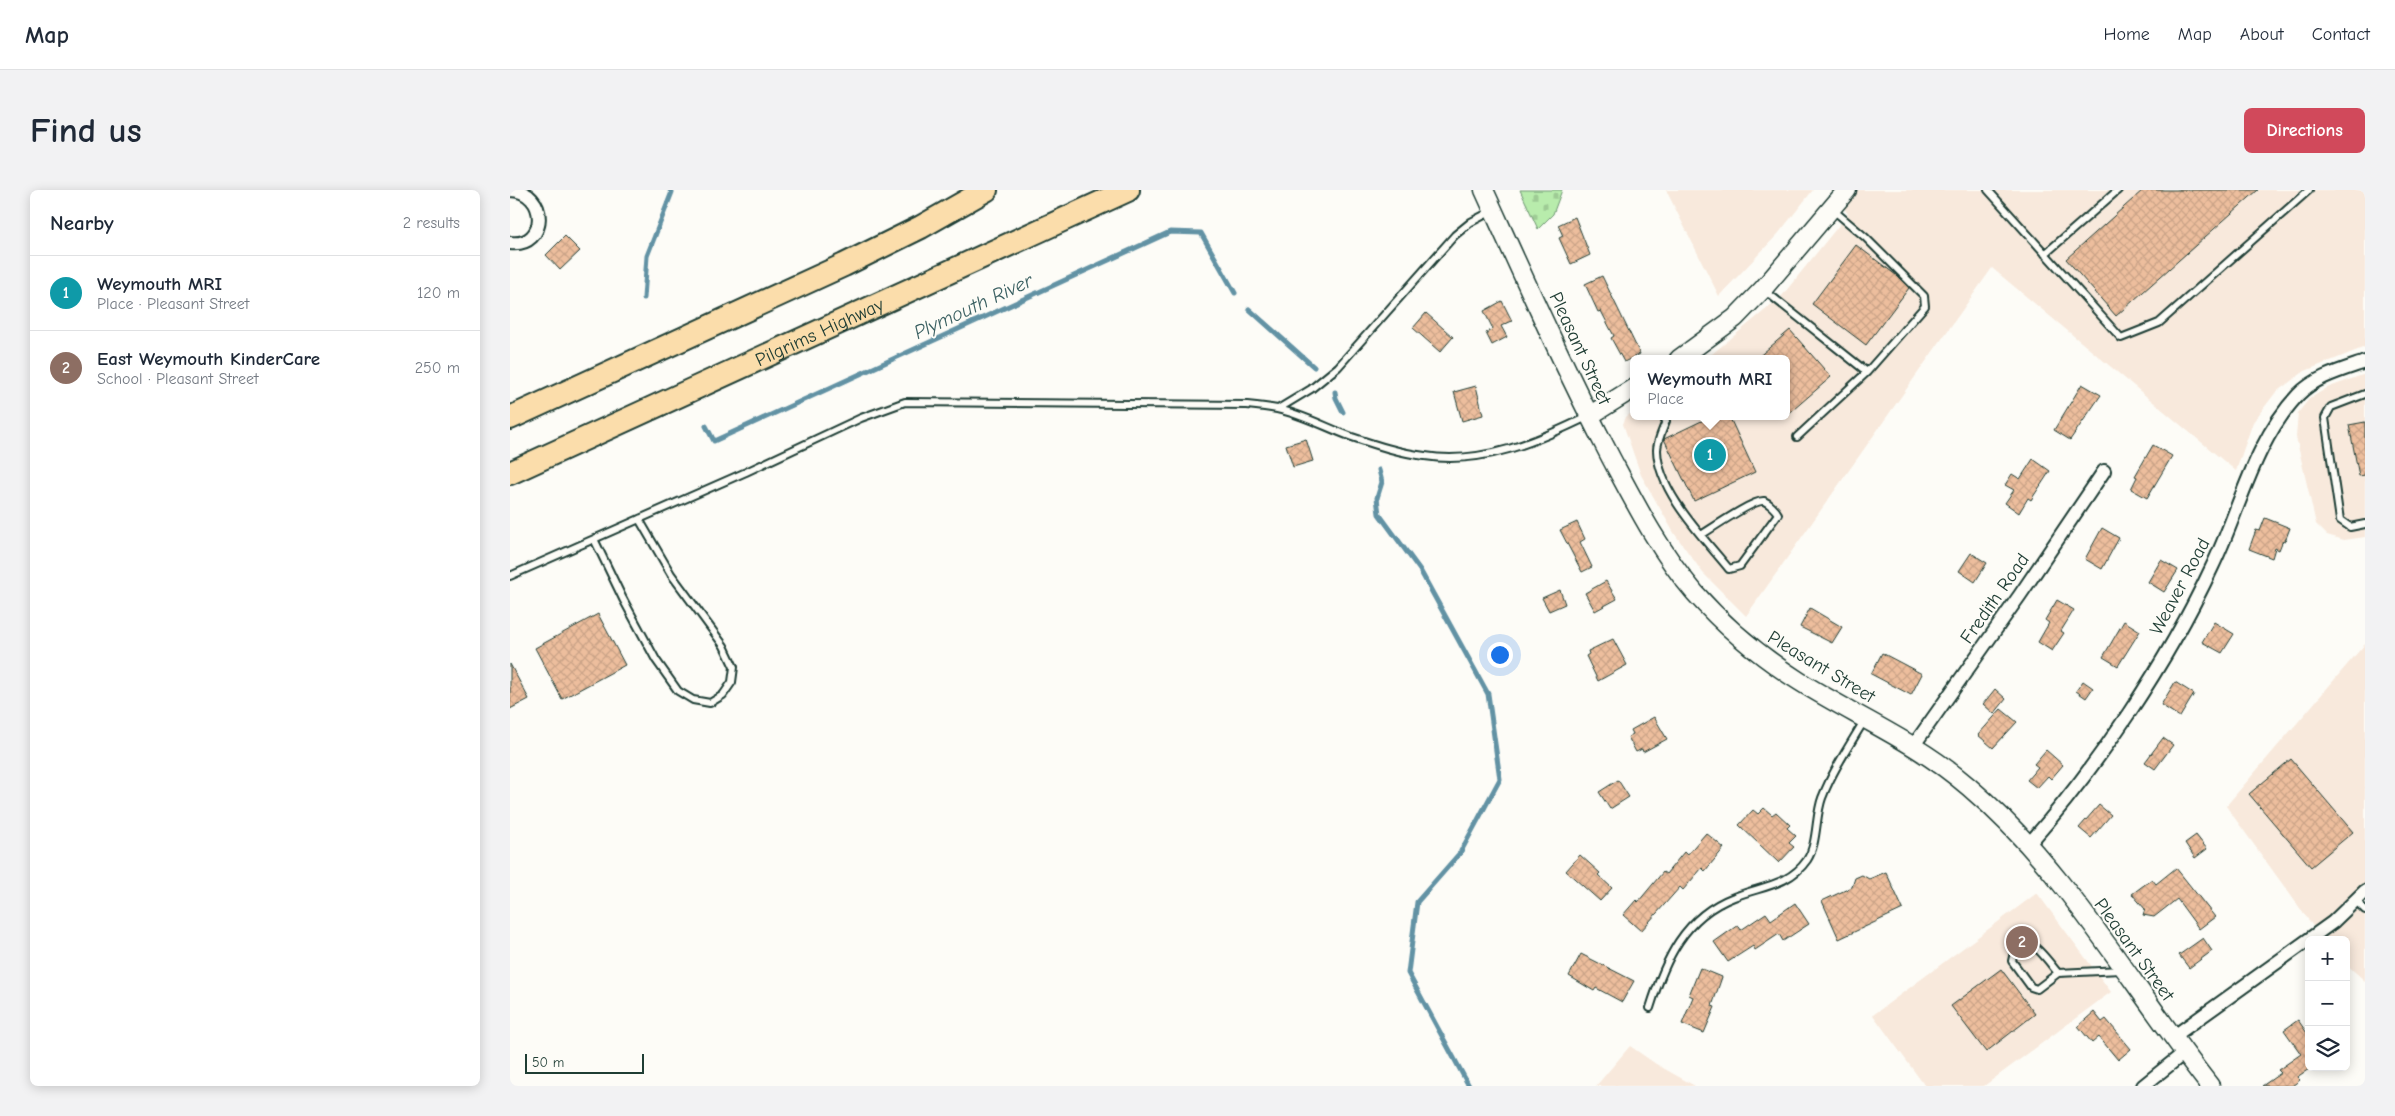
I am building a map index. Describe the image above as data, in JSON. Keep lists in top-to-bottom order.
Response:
{
  "streets": {
    "highway": ["Pilgrims Highway"],
    "main road": ["Pleasant Street"],
    "street": ["Weaver Road", "Fredith Road"]
  },
  "crossings": [
    ["Pleasant Street", "Weaver Road"],
    ["Pleasant Street", "Fredith Road"]
  ],
  "water": ["Plymouth River"],
  "scale_bar": "50 m",
  "page": {
    "header": "Map",
    "nav": [
      "Home",
      "Map",
      "About",
      "Contact"
    ],
    "buttons": "Directions",
    "title": "Find us",
    "heading": ["Nearby", "2 results"],
    "list": [
      {
        "mark": "1",
        "name": "Weymouth MRI",
        "note": "Place · Pleasant Street",
        "value": "120 m"
      },
      {
        "mark": "2",
        "name": "East Weymouth KinderCare",
        "note": "School · Pleasant Street",
        "value": "250 m"
      }
    ],
    "popup": ["Weymouth MRI", "Place"],
    "pins": ["1", "2"],
    "map_buttons": ["+", "−"],
    "scale": "50 m"
  }
}
